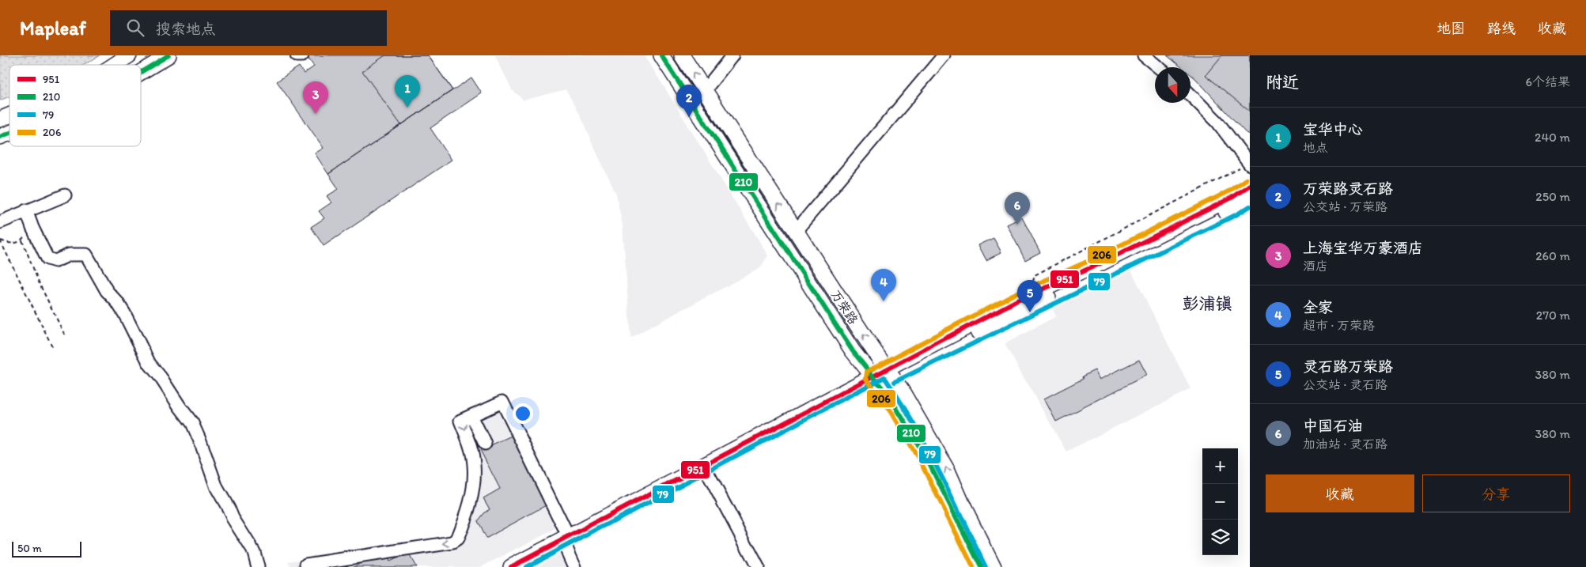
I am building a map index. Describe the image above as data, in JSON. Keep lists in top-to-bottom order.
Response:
{
  "streets": {
    "main road": ["万荣路"]
  },
  "districts": ["彭浦镇"],
  "lines": [
    "transit line 210",
    "transit line 206",
    "transit line 951",
    "transit line 79"
  ],
  "legend": [
    "951",
    "210",
    "79",
    "206"
  ],
  "scale_bar": "50 m",
  "north": "bottom",
  "page": {
    "header": "Mapleaf",
    "search": "搜索地点",
    "nav": ["地图", "路线", "收藏"],
    "heading": ["附近", "6个结果"],
    "pins": [
      "1",
      "3",
      "2",
      "6",
      "4",
      "5"
    ],
    "list": [
      {
        "mark": "1",
        "name": "宝华中心",
        "note": "地点",
        "value": "240 m"
      },
      {
        "mark": "2",
        "name": "万荣路灵石路",
        "note": "公交站 · 万荣路",
        "value": "250 m"
      },
      {
        "mark": "3",
        "name": "上海宝华万豪酒店",
        "note": "酒店",
        "value": "260 m"
      },
      {
        "mark": "4",
        "name": "全家",
        "note": "超市 · 万荣路",
        "value": "270 m"
      },
      {
        "mark": "5",
        "name": "灵石路万荣路",
        "note": "公交站 · 灵石路",
        "value": "380 m"
      },
      {
        "mark": "6",
        "name": "中国石油",
        "note": "加油站 · 灵石路",
        "value": "380 m"
      }
    ],
    "map_buttons": ["+", "−"],
    "buttons": ["收藏", "分享"],
    "scale": "50 m"
  }
}
